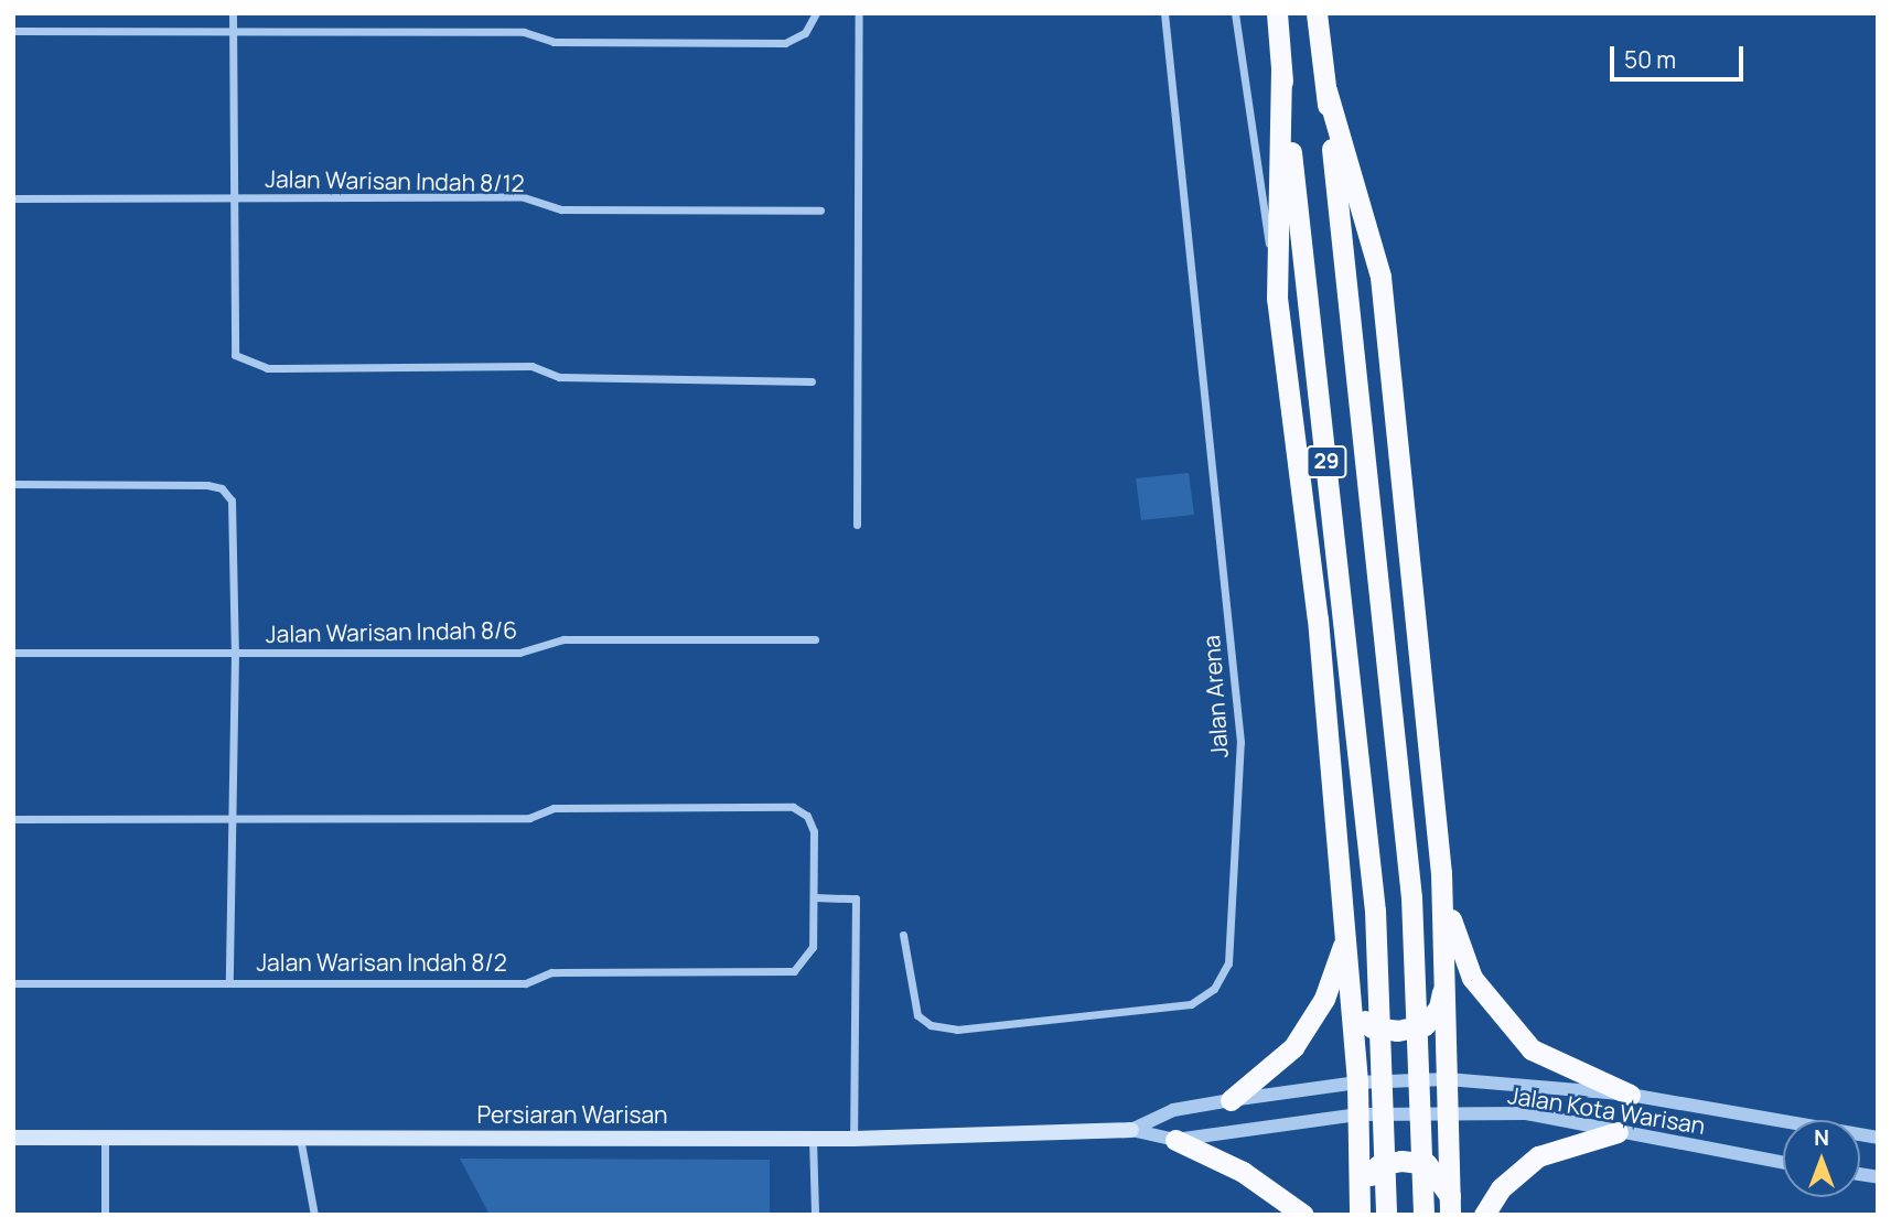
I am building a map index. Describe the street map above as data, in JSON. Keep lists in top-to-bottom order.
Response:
{
  "streets": {
    "highway": ["29"],
    "main road": ["Persiaran Warisan"],
    "street": [
      "Jalan Warisan Indah 8/12",
      "Jalan Warisan Indah 8/6",
      "Jalan Arena",
      "Jalan Warisan Indah 8/2",
      "Jalan Kota Warisan"
    ]
  },
  "crossings": [
    ["Jalan Kota Warisan", "Persiaran Warisan"]
  ],
  "scale_bar": "50 m",
  "north": "top"
}
